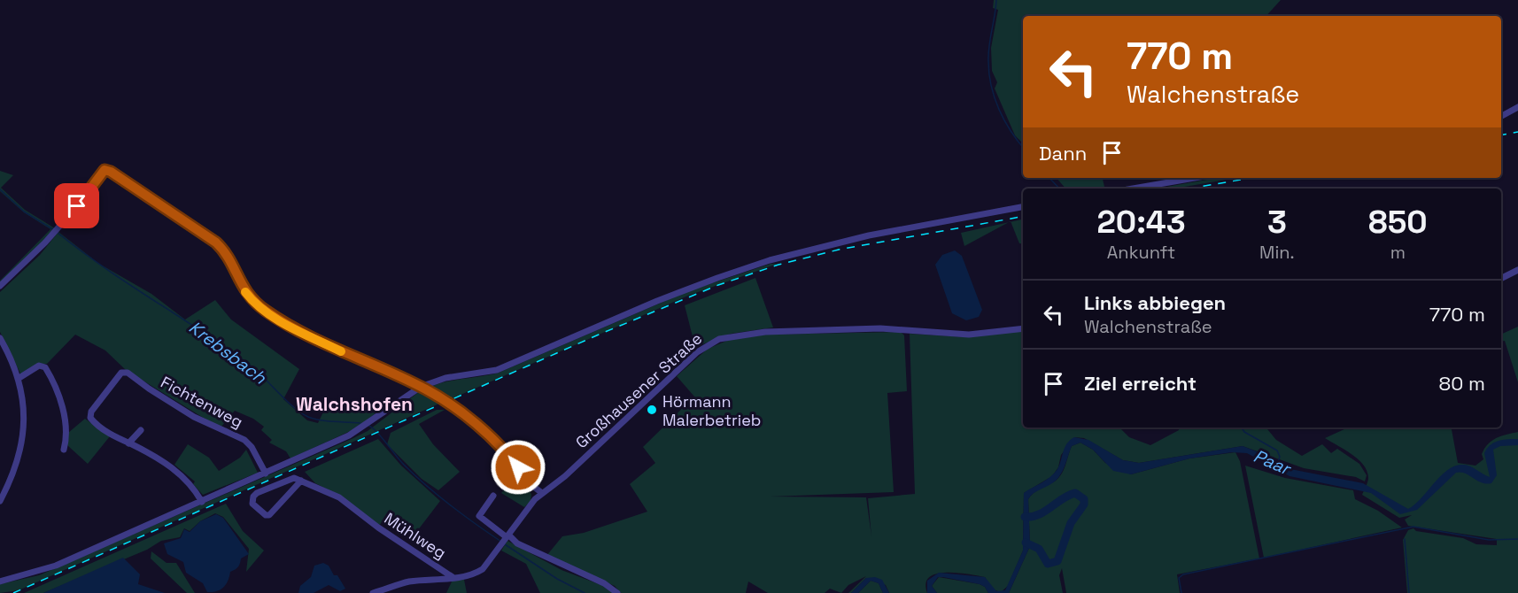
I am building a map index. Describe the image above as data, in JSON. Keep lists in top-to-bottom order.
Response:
{
  "streets": {
    "street": ["Großhausener Straße", "Fichtenweg", "Mühlweg"]
  },
  "crossings": [
    ["Großhausener Straße", "Mühlweg"]
  ],
  "districts": ["Walchshofen"],
  "water": ["Krebsbach", "Paar"],
  "places": ["Hörmann Malerbetrieb"],
  "page": {
    "turn": ["770 m", "Walchenstraße"],
    "then": "Dann",
    "eta": [
      "20:43",
      "Ankunft",
      "3",
      "Min.",
      "850",
      "m"
    ],
    "list": [
      {
        "name": "Links abbiegen",
        "note": "Walchenstraße",
        "value": "770 m"
      },
      {
        "name": "Ziel erreicht",
        "value": "80 m"
      }
    ]
  }
}
